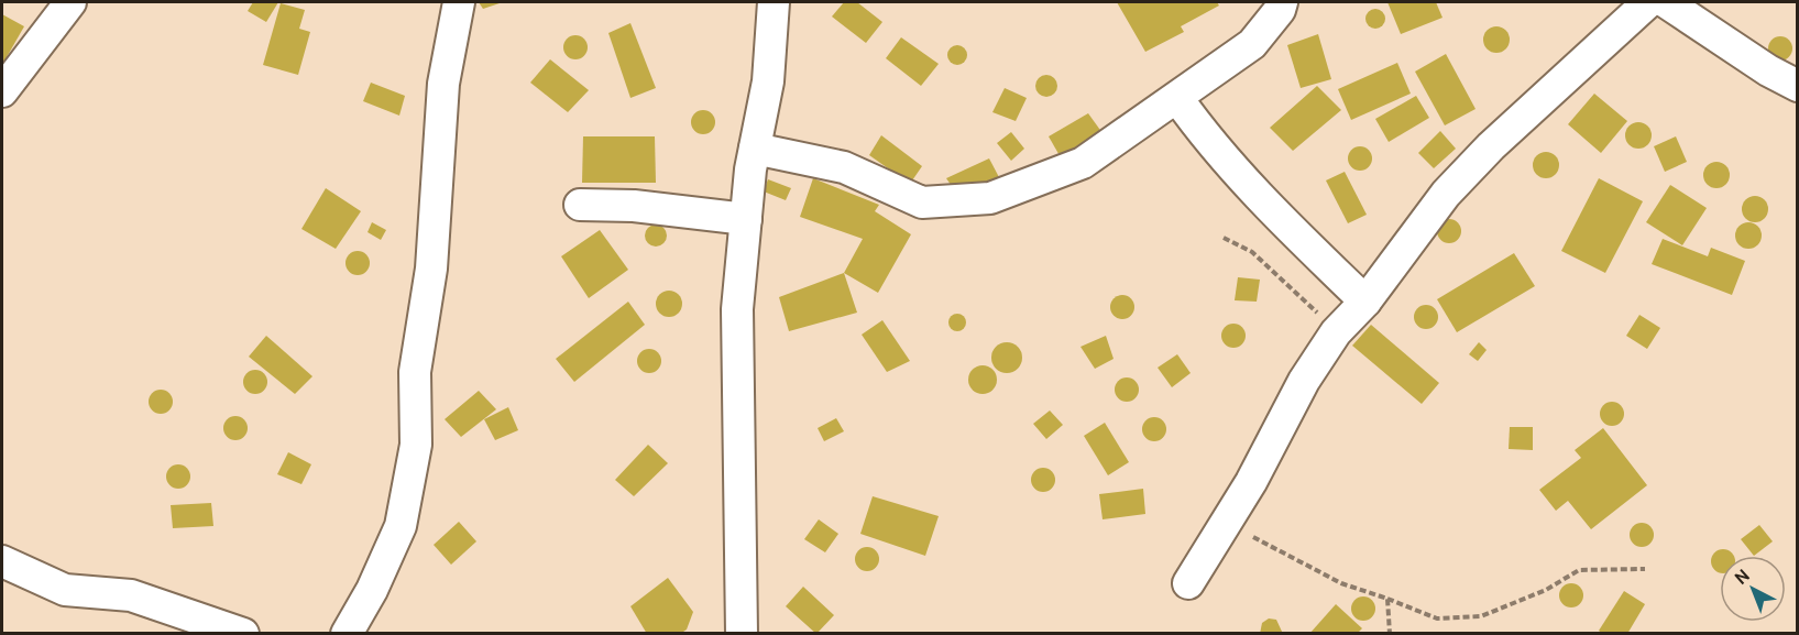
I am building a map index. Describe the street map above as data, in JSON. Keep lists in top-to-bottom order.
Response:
{
  "north": "top left"
}
